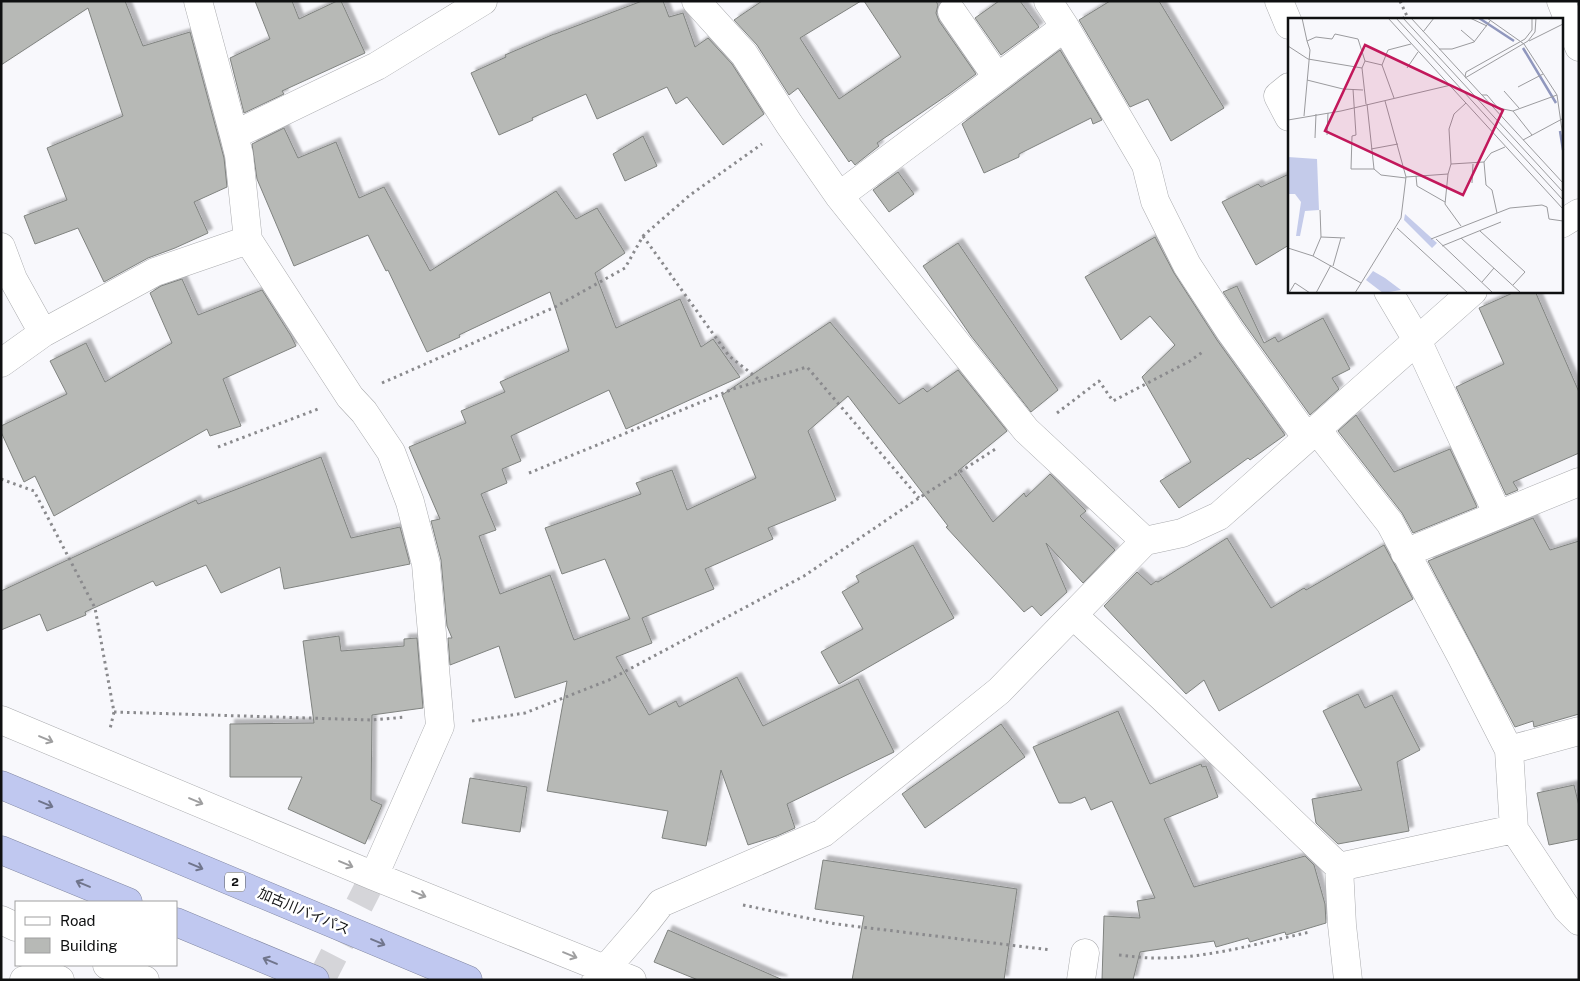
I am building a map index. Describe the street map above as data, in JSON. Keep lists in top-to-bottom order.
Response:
{
  "streets": {
    "highway": ["2", "加古川バイパス"]
  },
  "legend": ["Road", "Building"]
}
